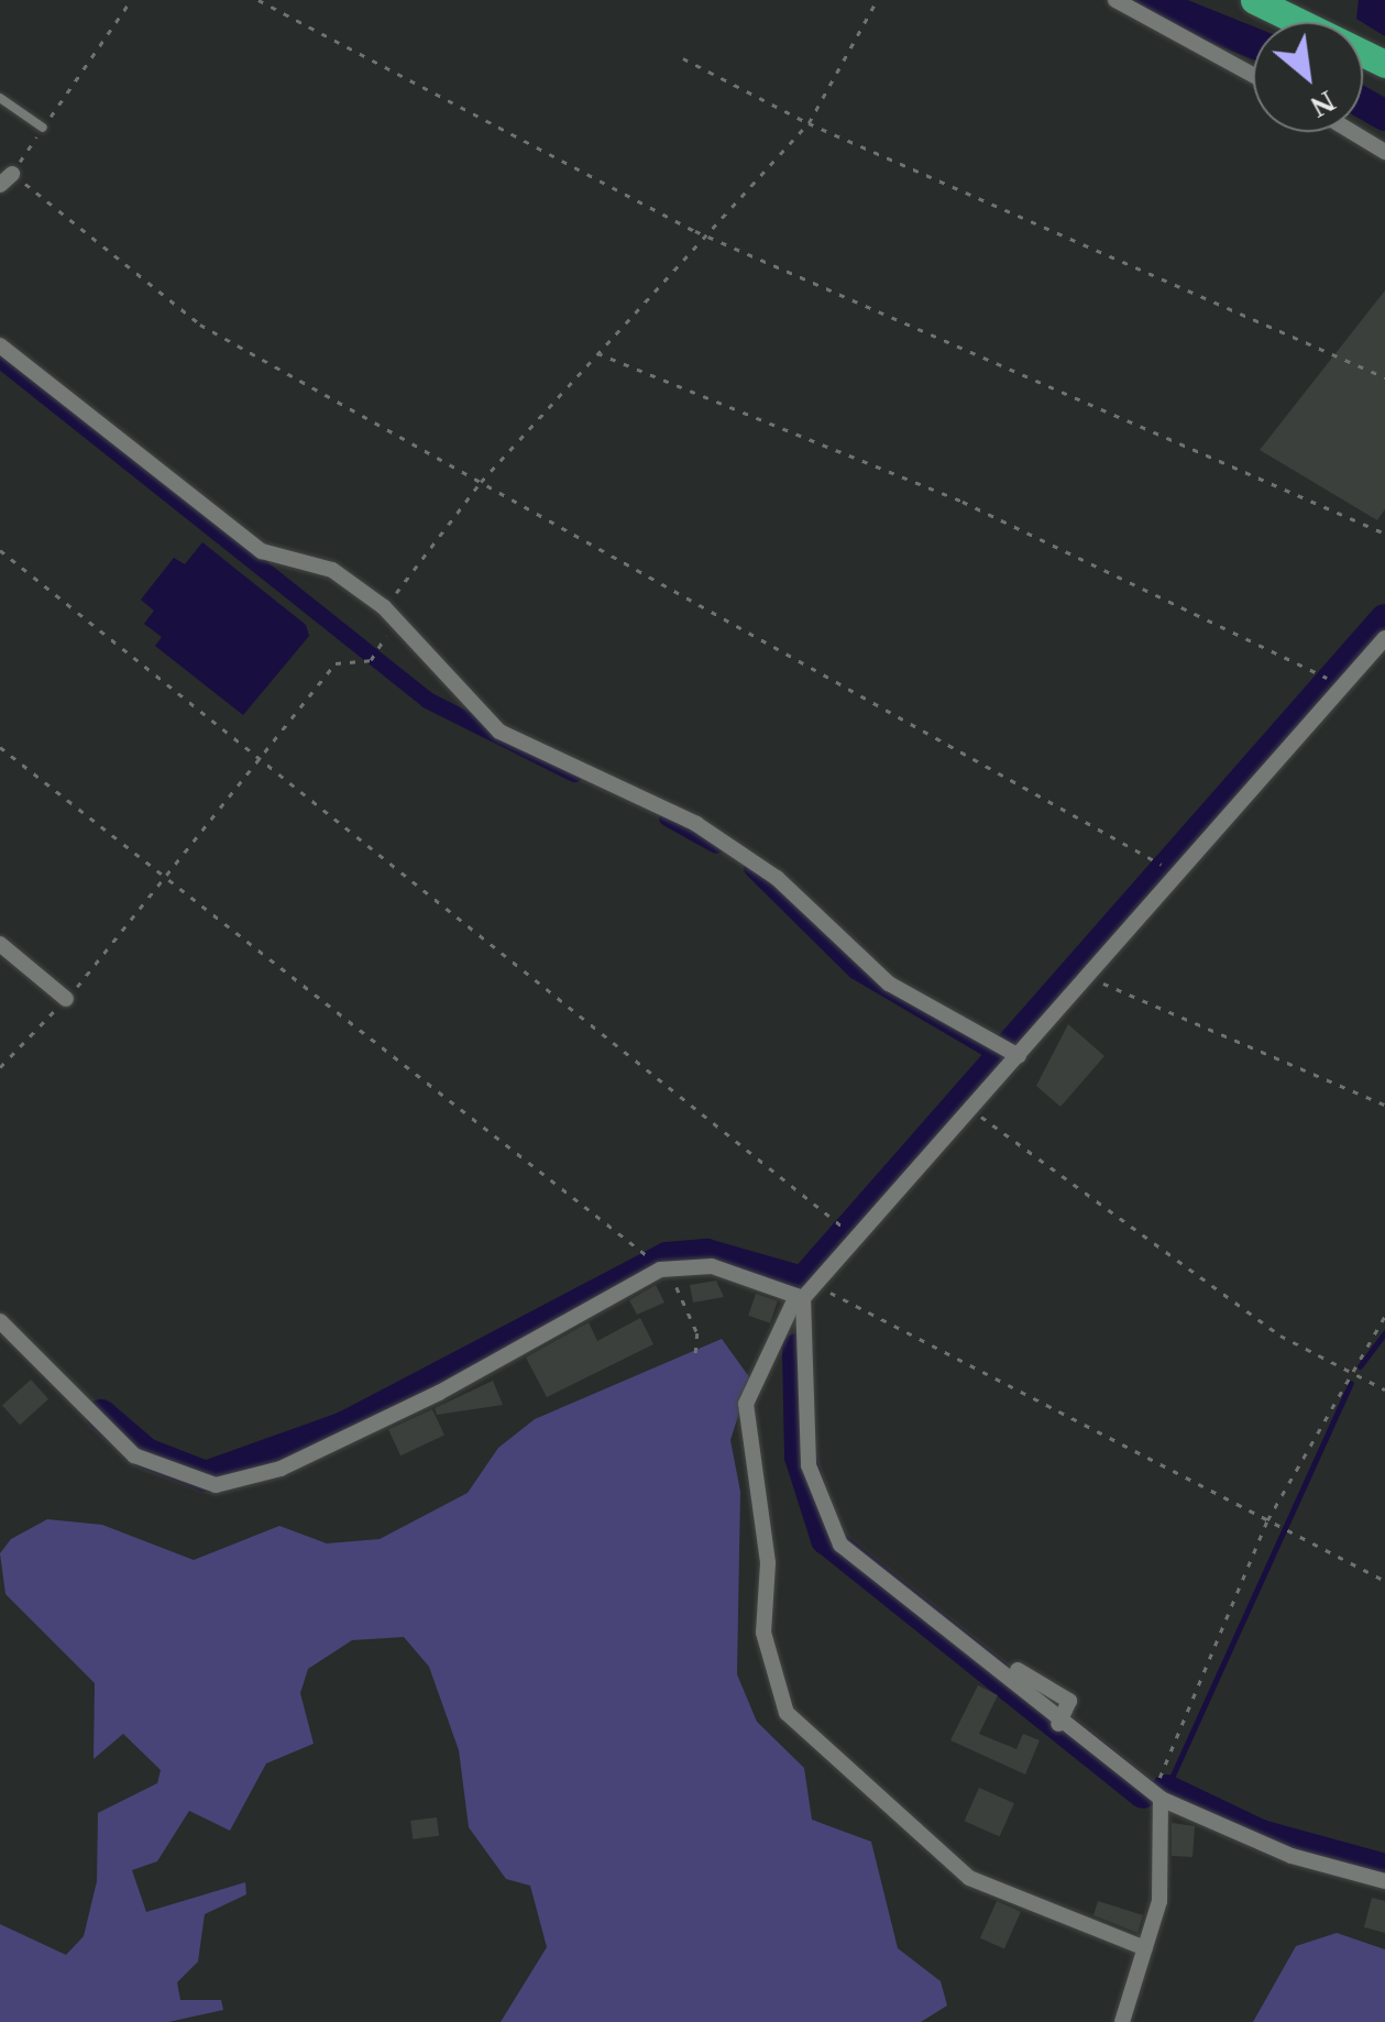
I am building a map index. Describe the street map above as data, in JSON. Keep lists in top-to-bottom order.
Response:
{
  "north": "bottom right"
}
